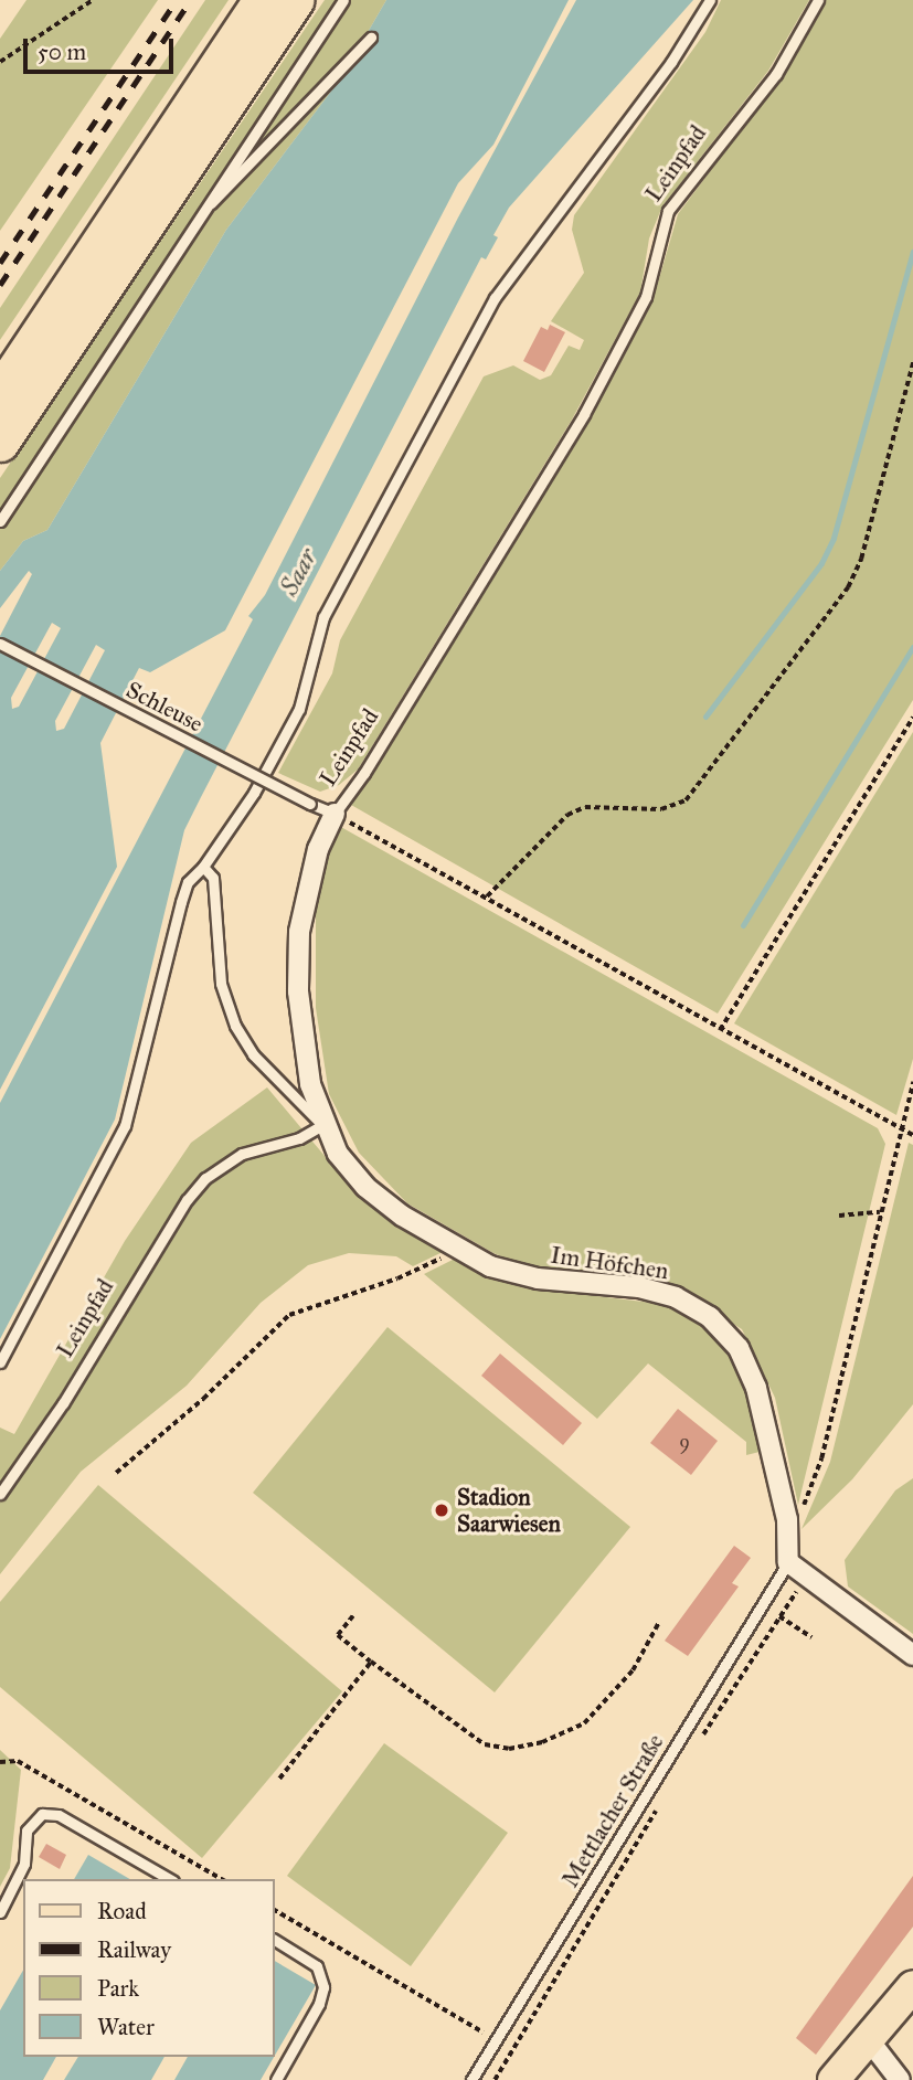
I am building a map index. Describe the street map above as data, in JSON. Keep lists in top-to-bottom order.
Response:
{
  "streets": {
    "street": ["Leinpfad", "Im Höfchen"],
    "lane": ["Schleuse", "Mettlacher Straße"]
  },
  "crossings": [
    ["Leinpfad", "Schleuse"],
    ["Leinpfad", "Im Höfchen"],
    ["Im Höfchen", "Mettlacher Straße"]
  ],
  "water": ["Saar"],
  "places": ["Stadion Saarwiesen"],
  "house_numbers": ["9"],
  "legend": [
    "Road",
    "Railway",
    "Park",
    "Water"
  ],
  "scale_bar": "50 m"
}
